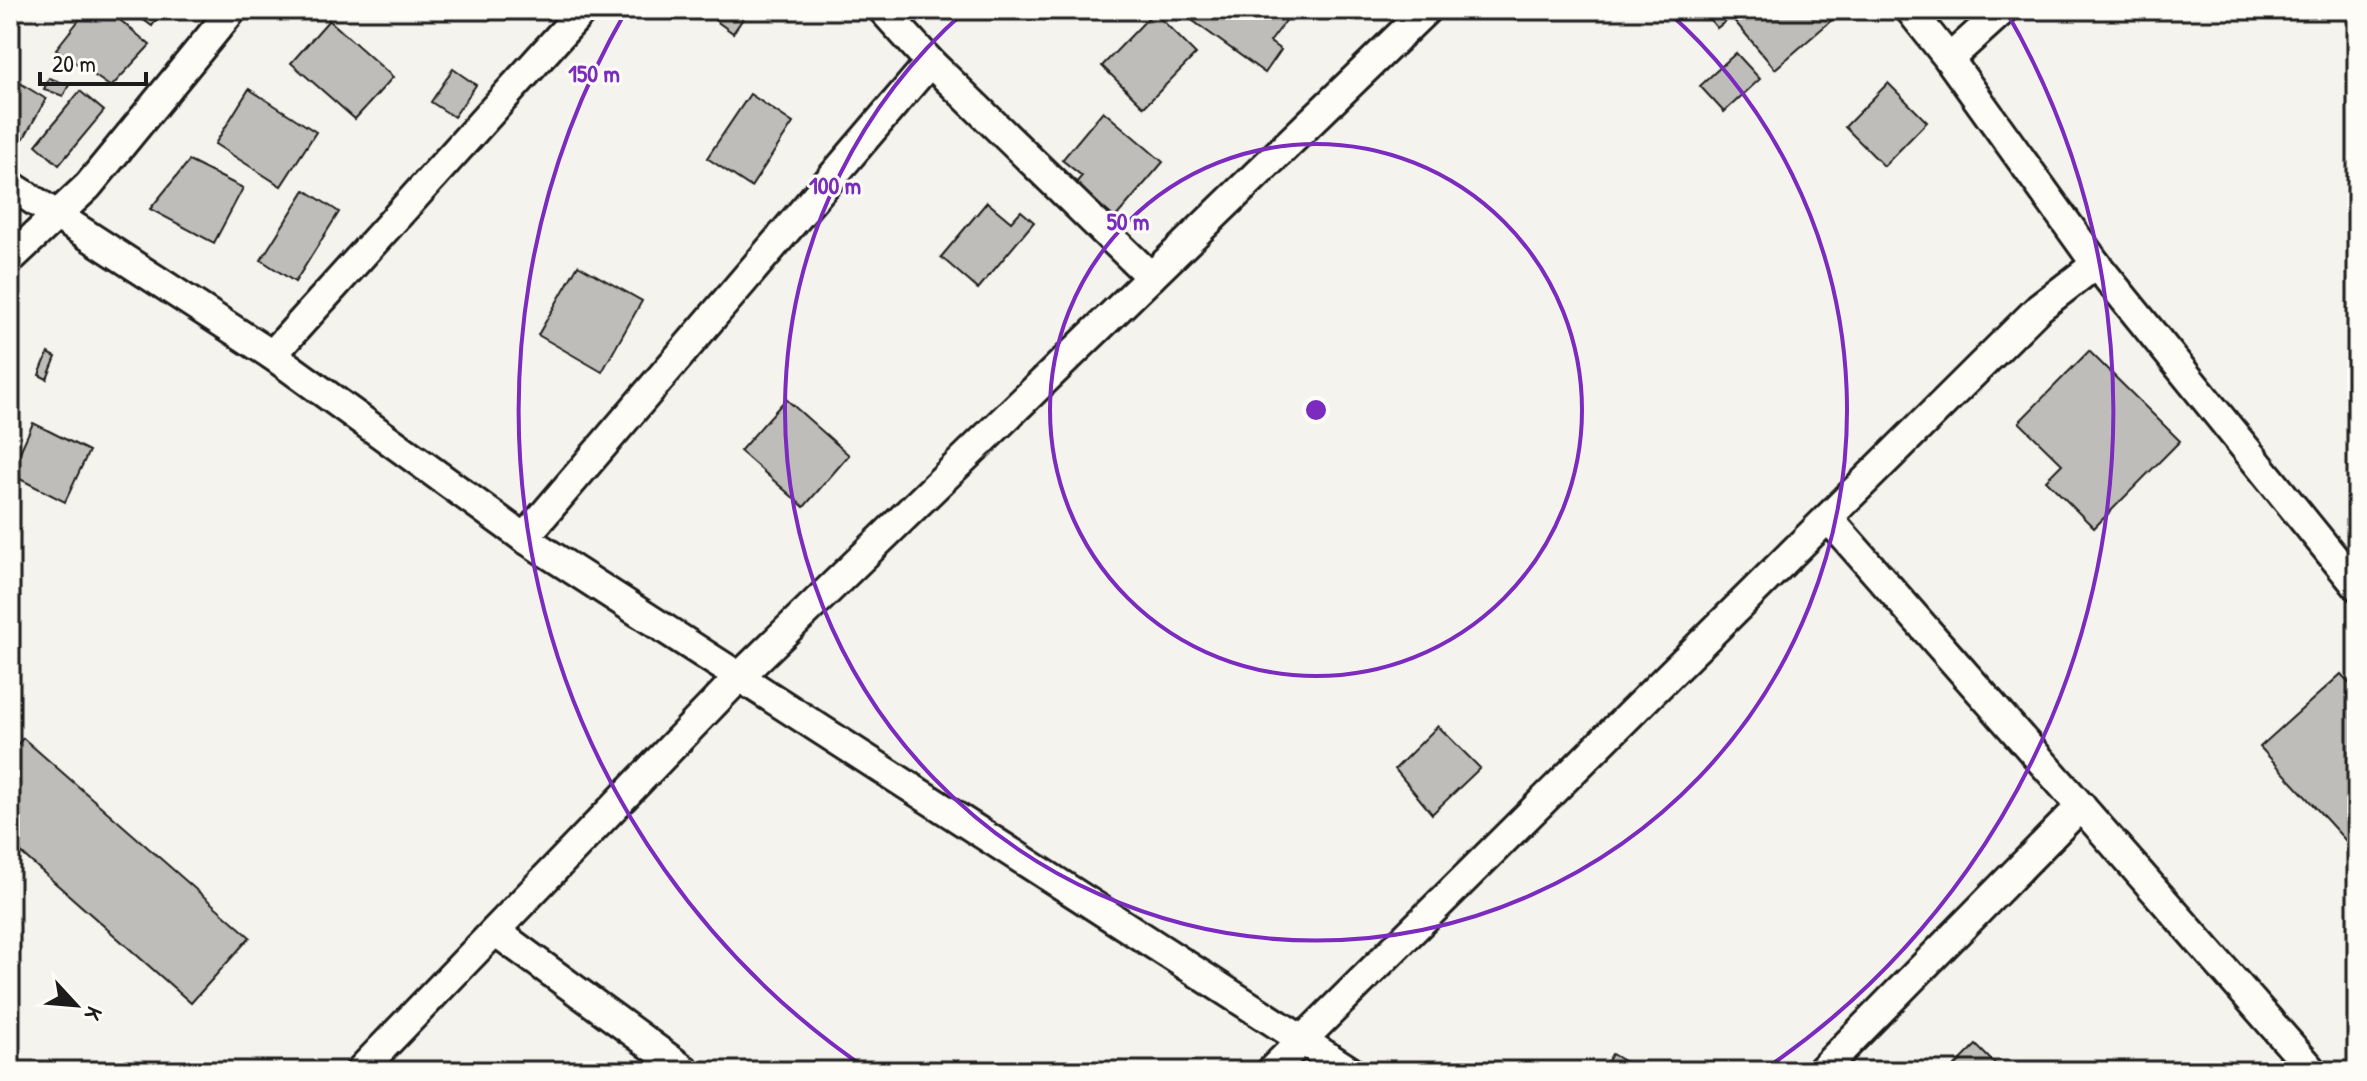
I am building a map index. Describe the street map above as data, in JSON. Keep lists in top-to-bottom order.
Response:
{
  "scale_bar": "20 m",
  "north": "bottom right",
  "rings": ["150 m", "100 m", "50 m"]
}
